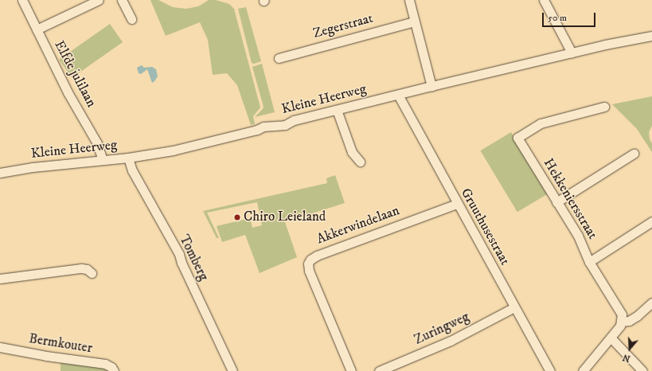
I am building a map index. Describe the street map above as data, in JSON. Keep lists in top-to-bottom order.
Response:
{
  "streets": {
    "street": [
      "Zegerstraat",
      "Elfde julilaan",
      "Kleine Heerweg",
      "Hekkeniersstraat",
      "Akkerwindelaan",
      "Gruuthusestraat",
      "Tomberg",
      "Zuringweg",
      "Bermkouter"
    ]
  },
  "crossings": [
    ["Elfde julilaan", "Kleine Heerweg"],
    ["Kleine Heerweg", "Gruuthusestraat"],
    ["Kleine Heerweg", "Tomberg"],
    ["Akkerwindelaan", "Gruuthusestraat"],
    ["Gruuthusestraat", "Zuringweg"]
  ],
  "places": ["Chiro Leieland"],
  "scale_bar": "50 m",
  "north": "bottom"
}
